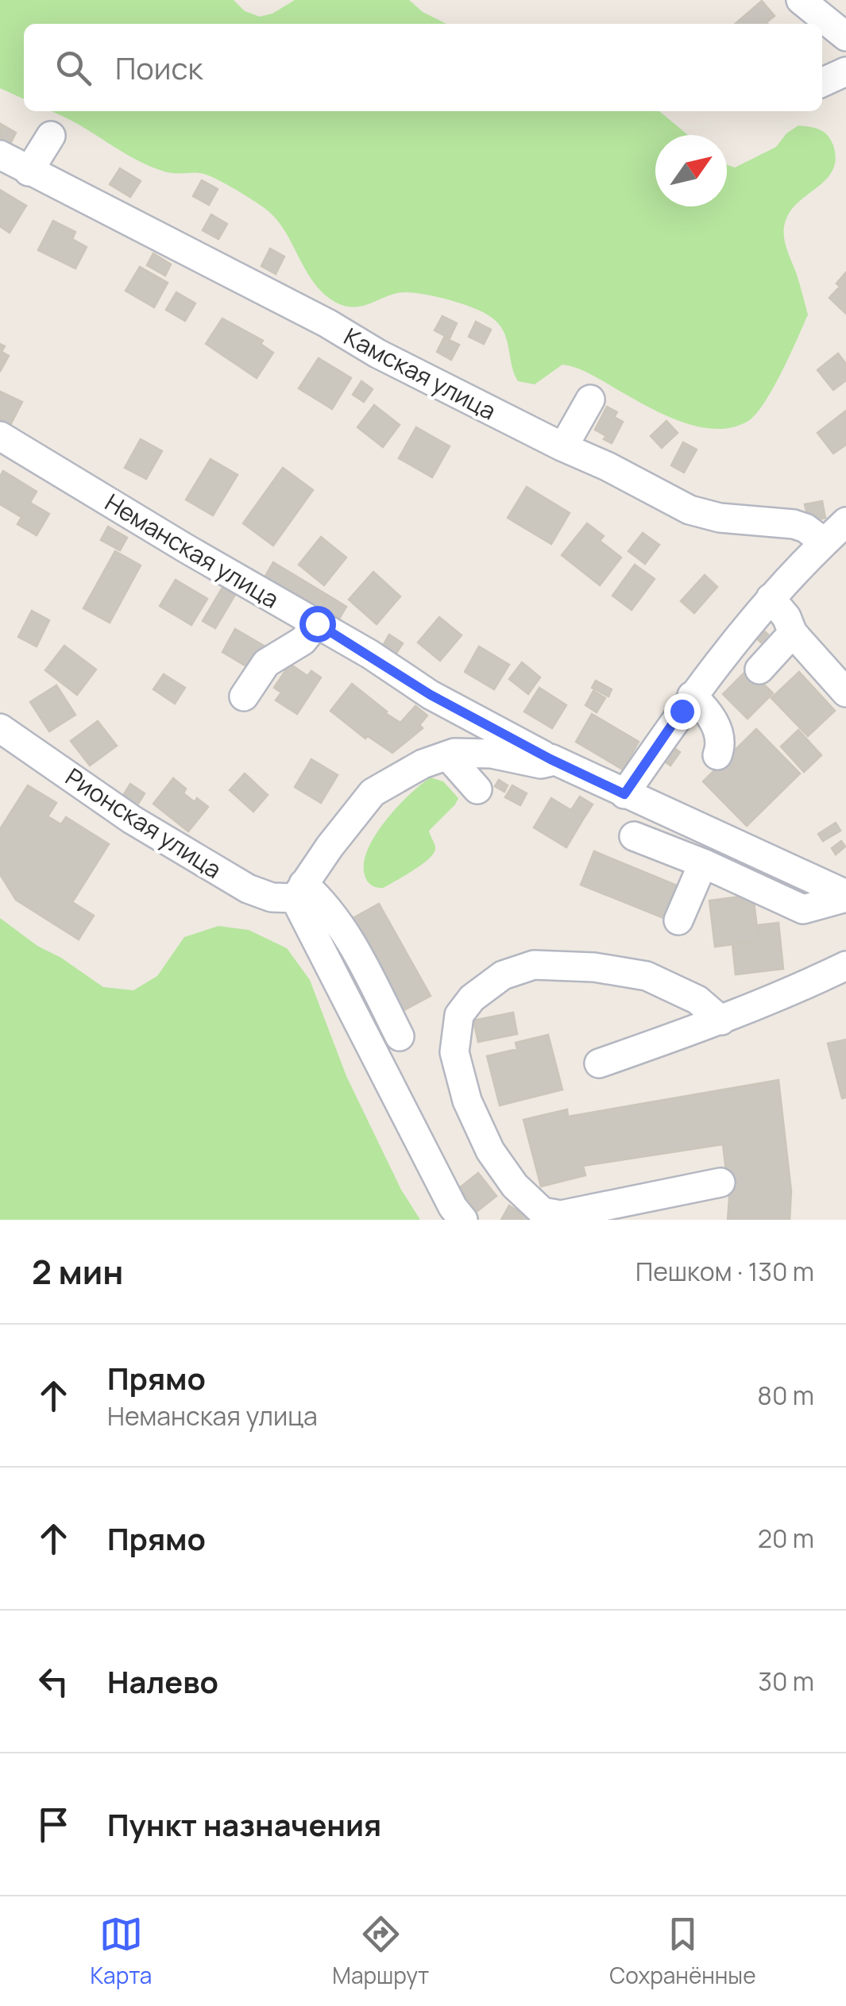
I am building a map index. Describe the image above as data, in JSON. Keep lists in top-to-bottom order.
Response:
{
  "streets": {
    "lane": ["Камская улица", "Неманская улица", "Рионская улица"]
  },
  "north": "top right",
  "page": {
    "search": "Поиск",
    "heading": ["2 мин", "Пешком · 130 m"],
    "list": [
      ["Прямо", "Неманская улица", "80 m"],
      ["Прямо", "20 m"],
      ["Налево", "30 m"],
      "Пункт назначения"
    ],
    "nav": ["Карта", "Маршрут", "Сохранённые"]
  }
}
